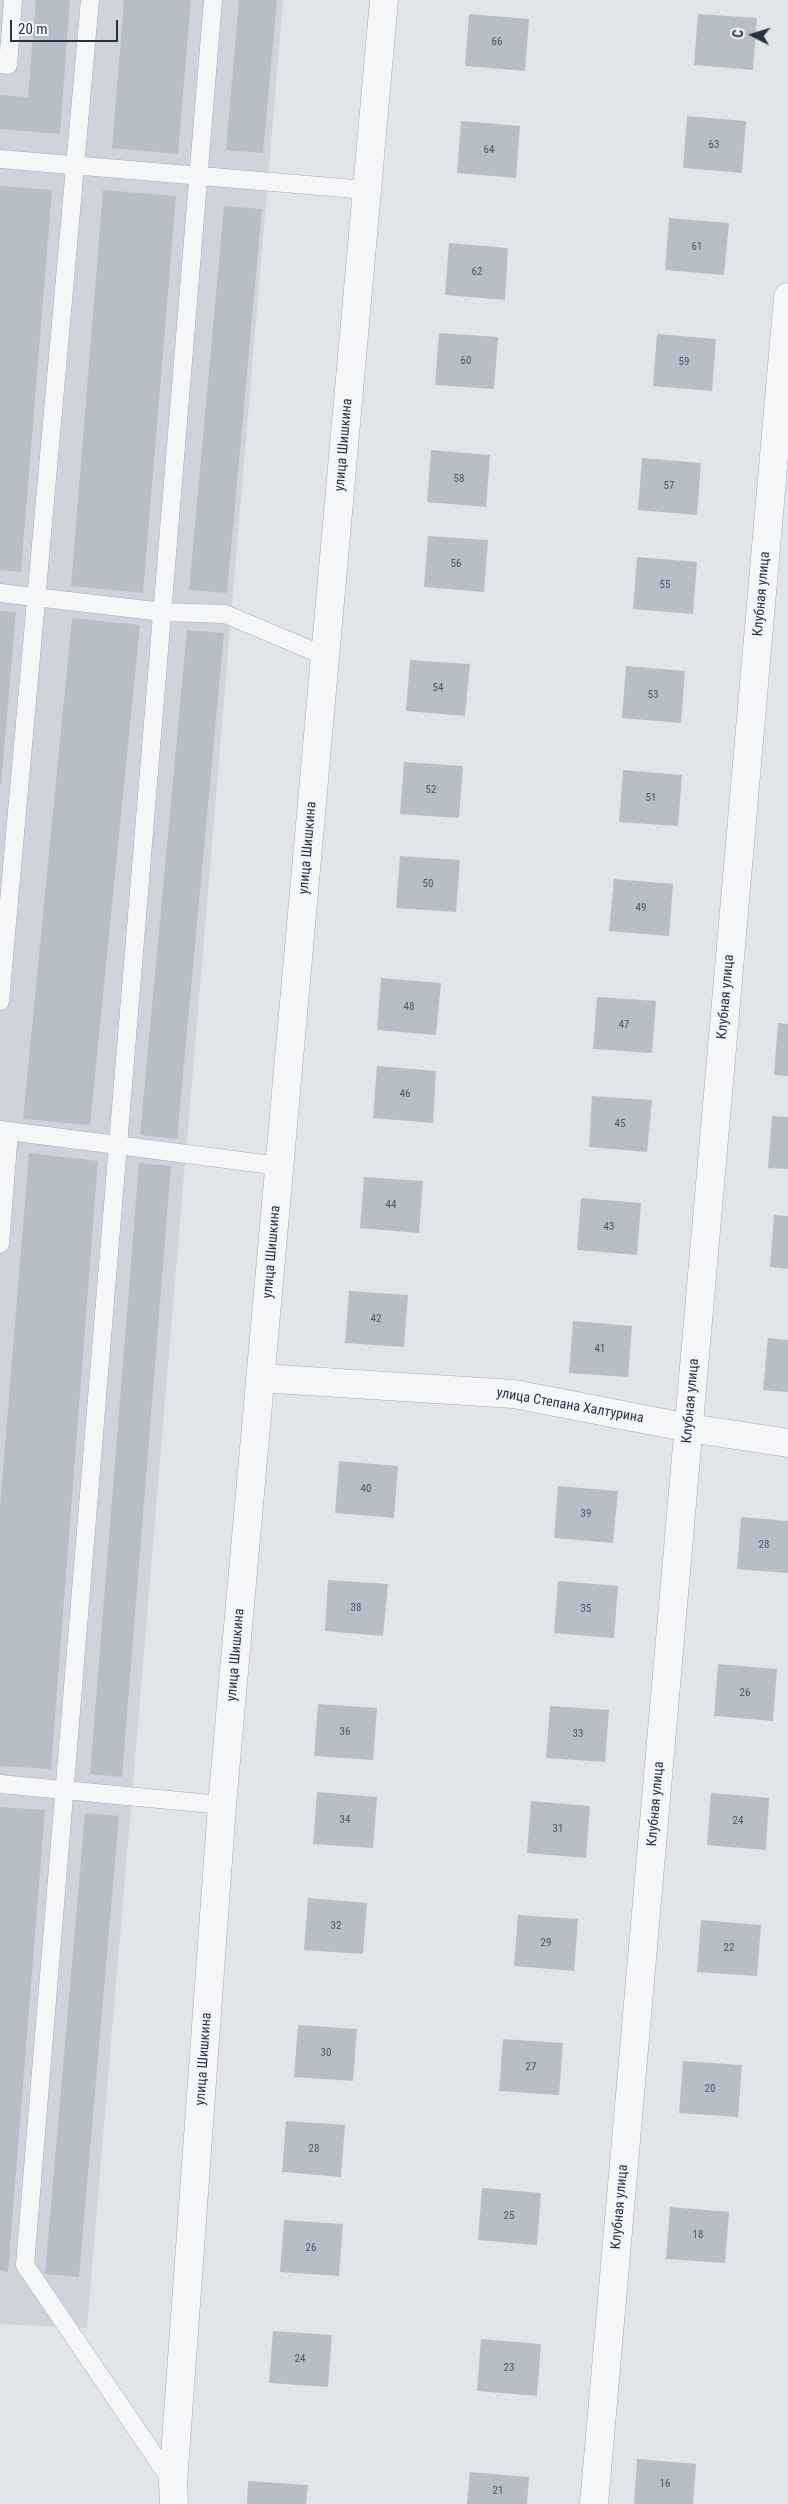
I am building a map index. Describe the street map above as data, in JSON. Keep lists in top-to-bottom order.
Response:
{
  "streets": {
    "street": ["улица Шишкина", "Клубная улица", "улица Степана Халтурина"]
  },
  "crossings": [
    ["улица Шишкина", "улица Степана Халтурина"],
    ["Клубная улица", "улица Степана Халтурина"]
  ],
  "house_numbers": [
    "66",
    "63",
    "64",
    "61",
    "62",
    "60",
    "59",
    "58",
    "57",
    "56",
    "55",
    "54",
    "53",
    "52",
    "51",
    "50",
    "49",
    "48",
    "47",
    "46",
    "45",
    "44",
    "43",
    "42",
    "41",
    "40",
    "39",
    "28",
    "38",
    "35",
    "26",
    "36",
    "33",
    "34",
    "24",
    "31",
    "32",
    "29",
    "22",
    "30",
    "27",
    "20",
    "28",
    "25",
    "18",
    "26",
    "24",
    "23",
    "16",
    "21"
  ],
  "scale_bar": "20 m",
  "north": "left"
}
